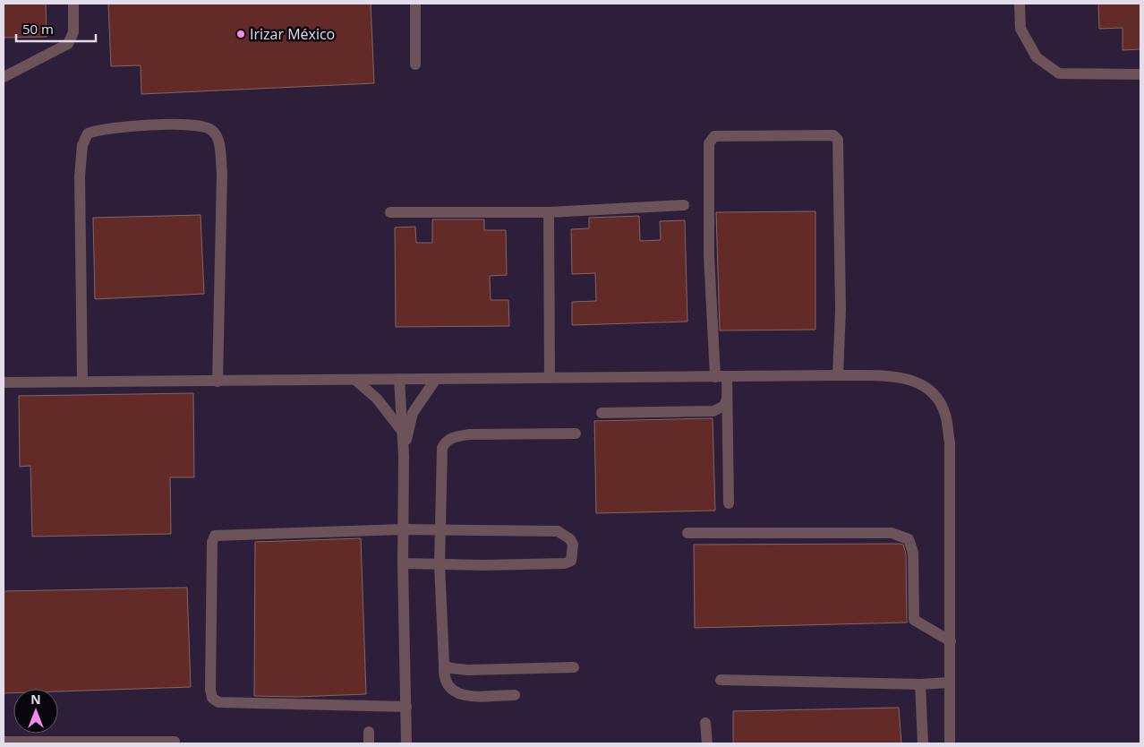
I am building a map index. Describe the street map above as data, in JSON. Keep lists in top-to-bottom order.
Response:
{
  "places": ["Irizar México"],
  "scale_bar": "50 m",
  "north": "top"
}
